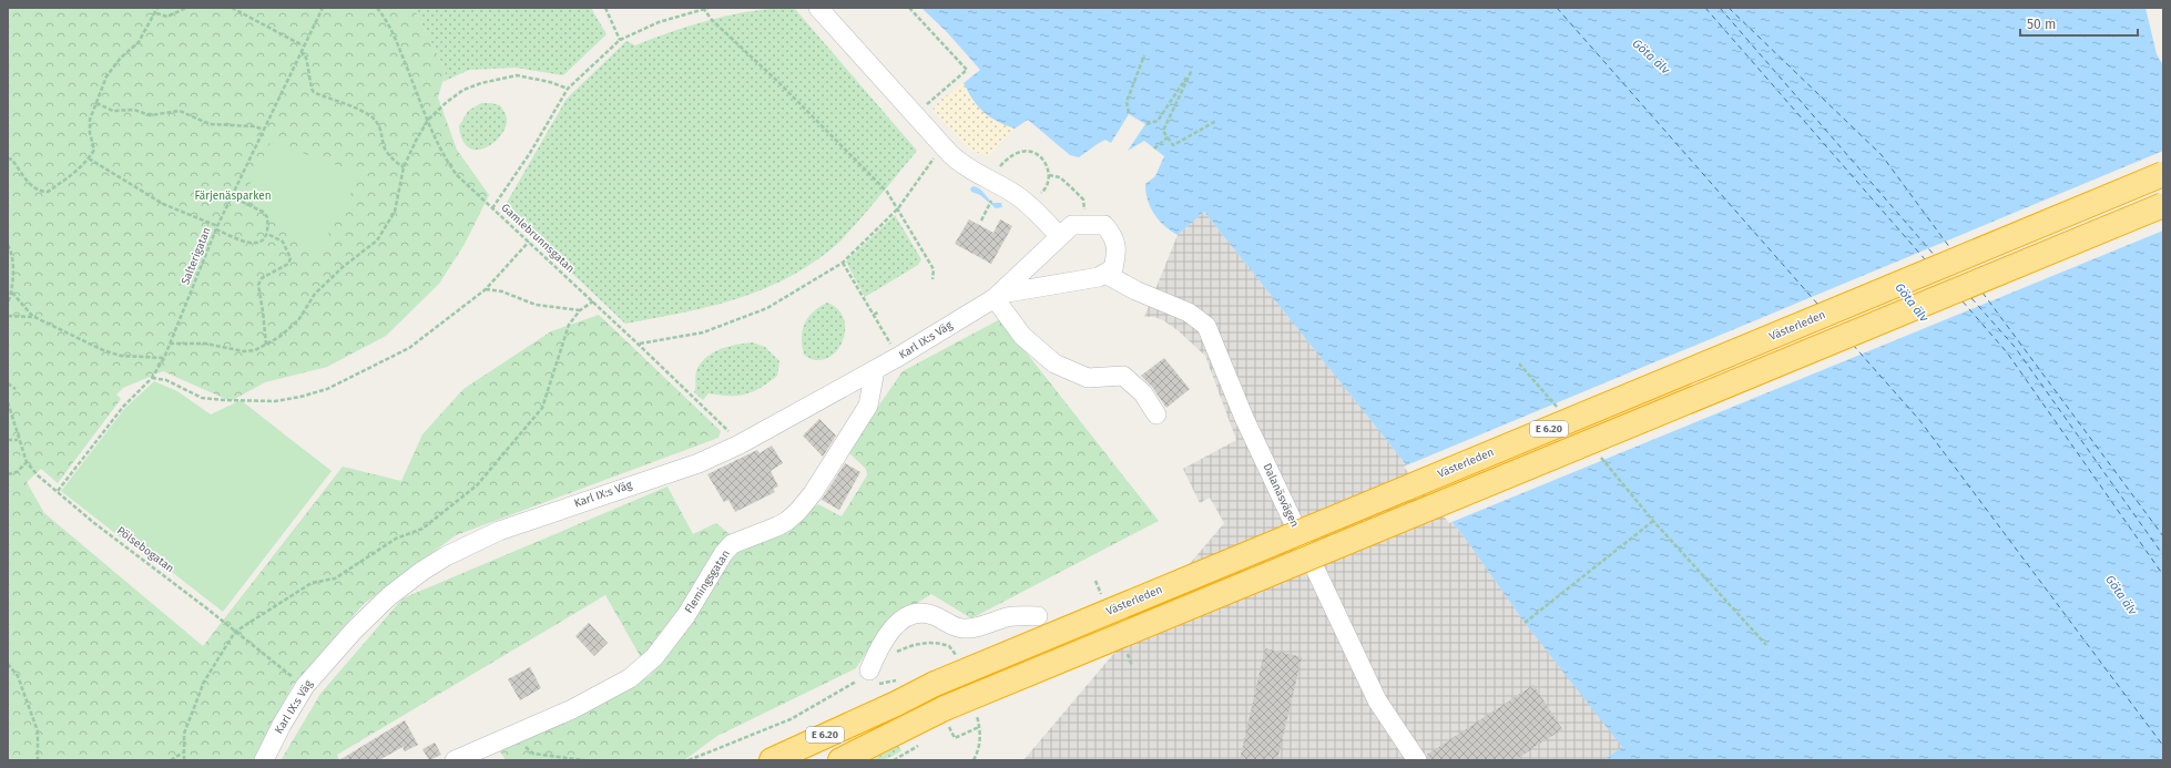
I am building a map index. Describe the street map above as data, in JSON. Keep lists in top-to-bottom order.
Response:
{
  "streets": {
    "highway": ["Västerleden", "E 6.20"],
    "street": ["Karl IX:s Väg", "Dalanäsvägen", "Flemingsgatan"],
    "path": ["Gamlebrunnsgatan", "Salterigatan", "Pölsebogatan"]
  },
  "crossings": [
    ["Gamlebrunnsgatan", "Karl IX:s Väg"],
    ["Salterigatan", "Pölsebogatan"],
    ["Karl IX:s Väg", "Dalanäsvägen"],
    ["Karl IX:s Väg", "Pölsebogatan"],
    ["Karl IX:s Väg", "Flemingsgatan"]
  ],
  "water": ["Göta älv"],
  "parks": ["Färjenäsparken"],
  "scale_bar": "50 m"
}
